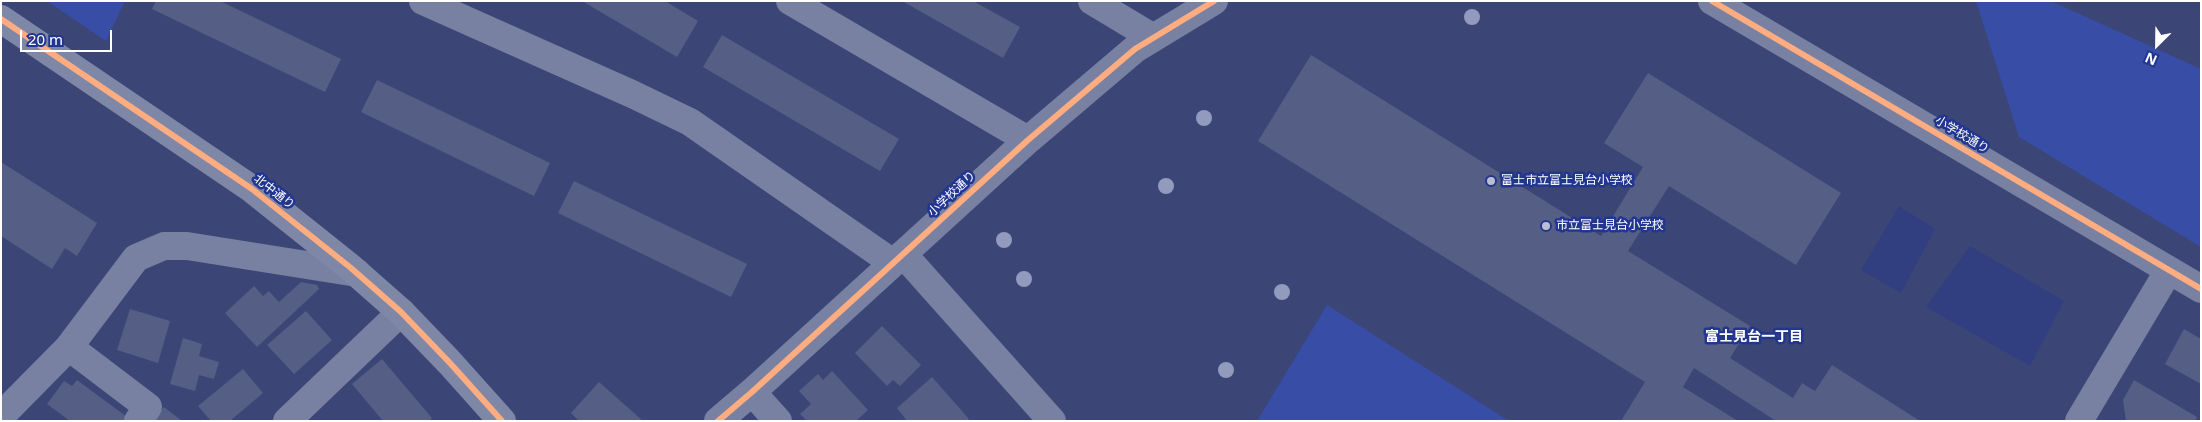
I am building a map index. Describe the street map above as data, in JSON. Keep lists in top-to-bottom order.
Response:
{
  "streets": {
    "street": ["小学校通り", "北中通り"]
  },
  "districts": ["富士見台一丁目"],
  "places": ["富士市立富士見台小学校", "市立富士見台小学校"],
  "scale_bar": "20 m",
  "north": "bottom left"
}
